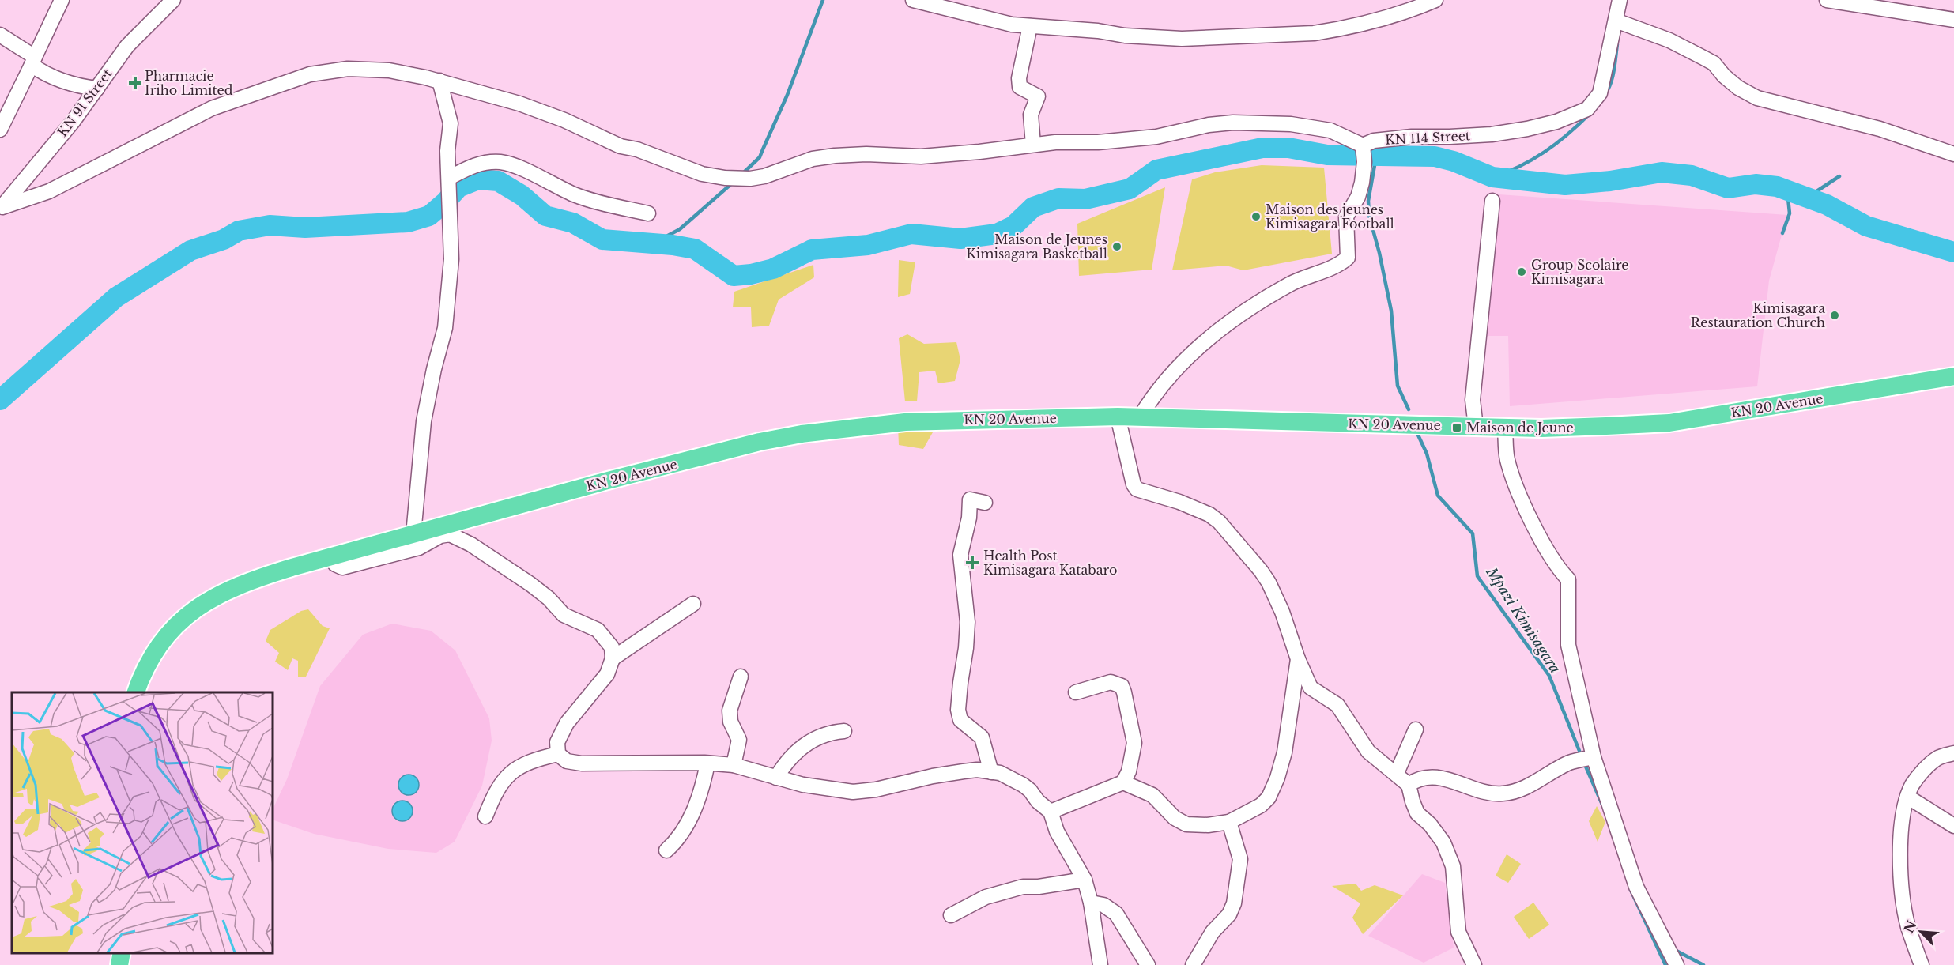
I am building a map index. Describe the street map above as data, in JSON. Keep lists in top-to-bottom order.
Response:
{
  "streets": {
    "main road": ["KN 20 Avenue"],
    "street": ["KN 91 Street", "KN 114 Street"]
  },
  "water": ["Mpazi Kimisagara"],
  "places": {
    "health": ["Pharmacie Iriho Limited", "Health Post Kimisagara Katabaro"],
    "other": [
      "Maison des jeunes Kimisagara Football",
      "Maison de Jeunes Kimisagara Basketball",
      "Group Scolaire Kimisagara",
      "Kimisagara Restauration Church"
    ],
    "transit": ["Maison de Jeune"]
  },
  "north": "top left"
}
